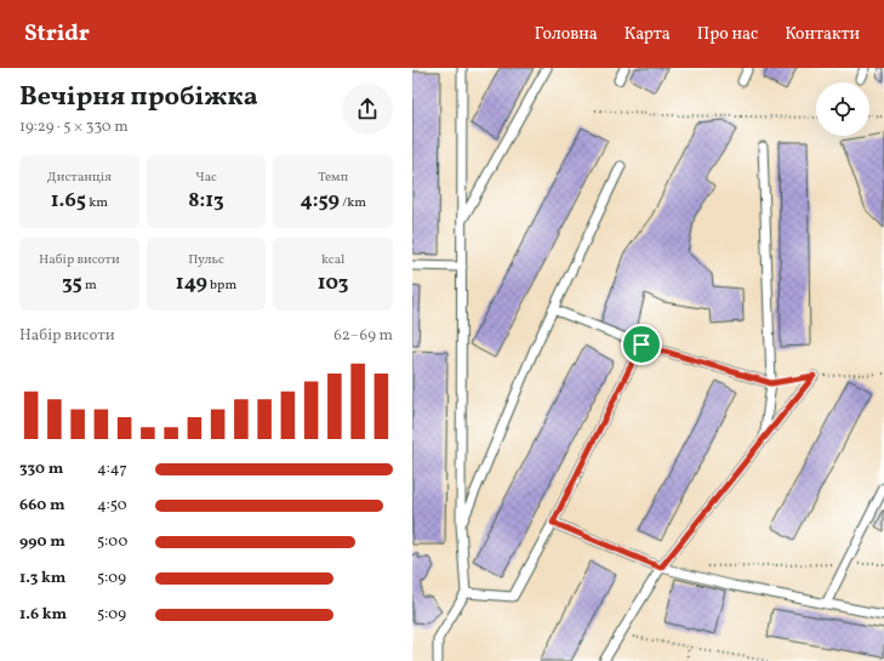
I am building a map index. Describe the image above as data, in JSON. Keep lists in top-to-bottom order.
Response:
{
  "page": {
    "header": "Stridr",
    "nav": [
      "Головна",
      "Карта",
      "Про нас",
      "Контакти"
    ],
    "heading": ["Вечірня пробіжка", "19:29 · 5 × 330 m"],
    "stats": [
      ["Дистанція", "1.65 km"],
      ["Час", "8:13"],
      ["Темп", "4:59 /km"],
      ["Набір висоти", "35 m"],
      ["Пульс", "149 bpm"],
      ["kcal", "103"]
    ],
    "chart": ["Набір висоти", "62–69 m"],
    "list": [
      {
        "name": "330 m",
        "note": "4:47"
      },
      {
        "name": "660 m",
        "note": "4:50"
      },
      {
        "name": "990 m",
        "note": "5:00"
      },
      {
        "name": "1.3 km",
        "note": "5:09"
      },
      {
        "name": "1.6 km",
        "note": "5:09"
      }
    ]
  }
}
